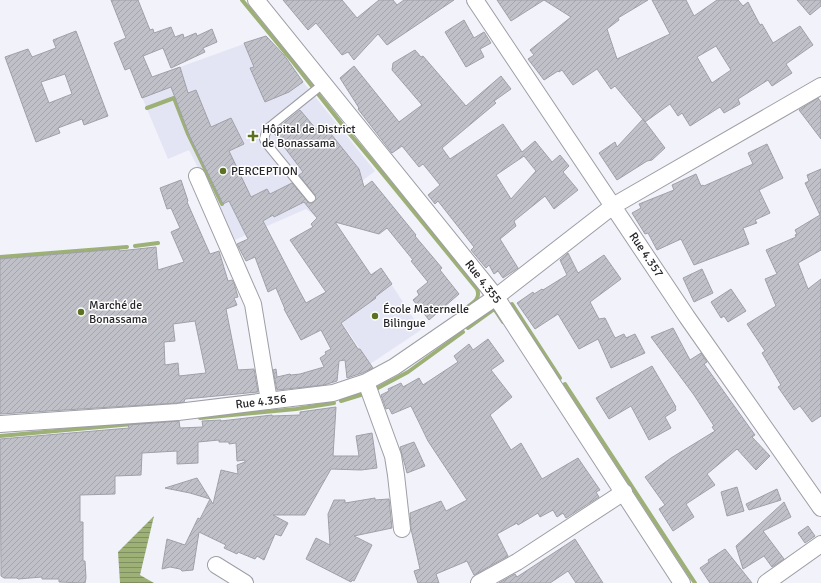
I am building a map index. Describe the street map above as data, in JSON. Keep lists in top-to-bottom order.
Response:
{
  "streets": {
    "street": ["Rue 4.357", "Rue 4.355", "Rue 4.356"]
  },
  "crossings": [
    ["Rue 4.357", "Rue 4.356"],
    ["Rue 4.355", "Rue 4.356"]
  ],
  "places": {
    "health": ["Hôpital de District de Bonassama"],
    "other": ["PERCEPTION", "Marché de Bonassama", "École Maternelle Bilingue"]
  }
}
